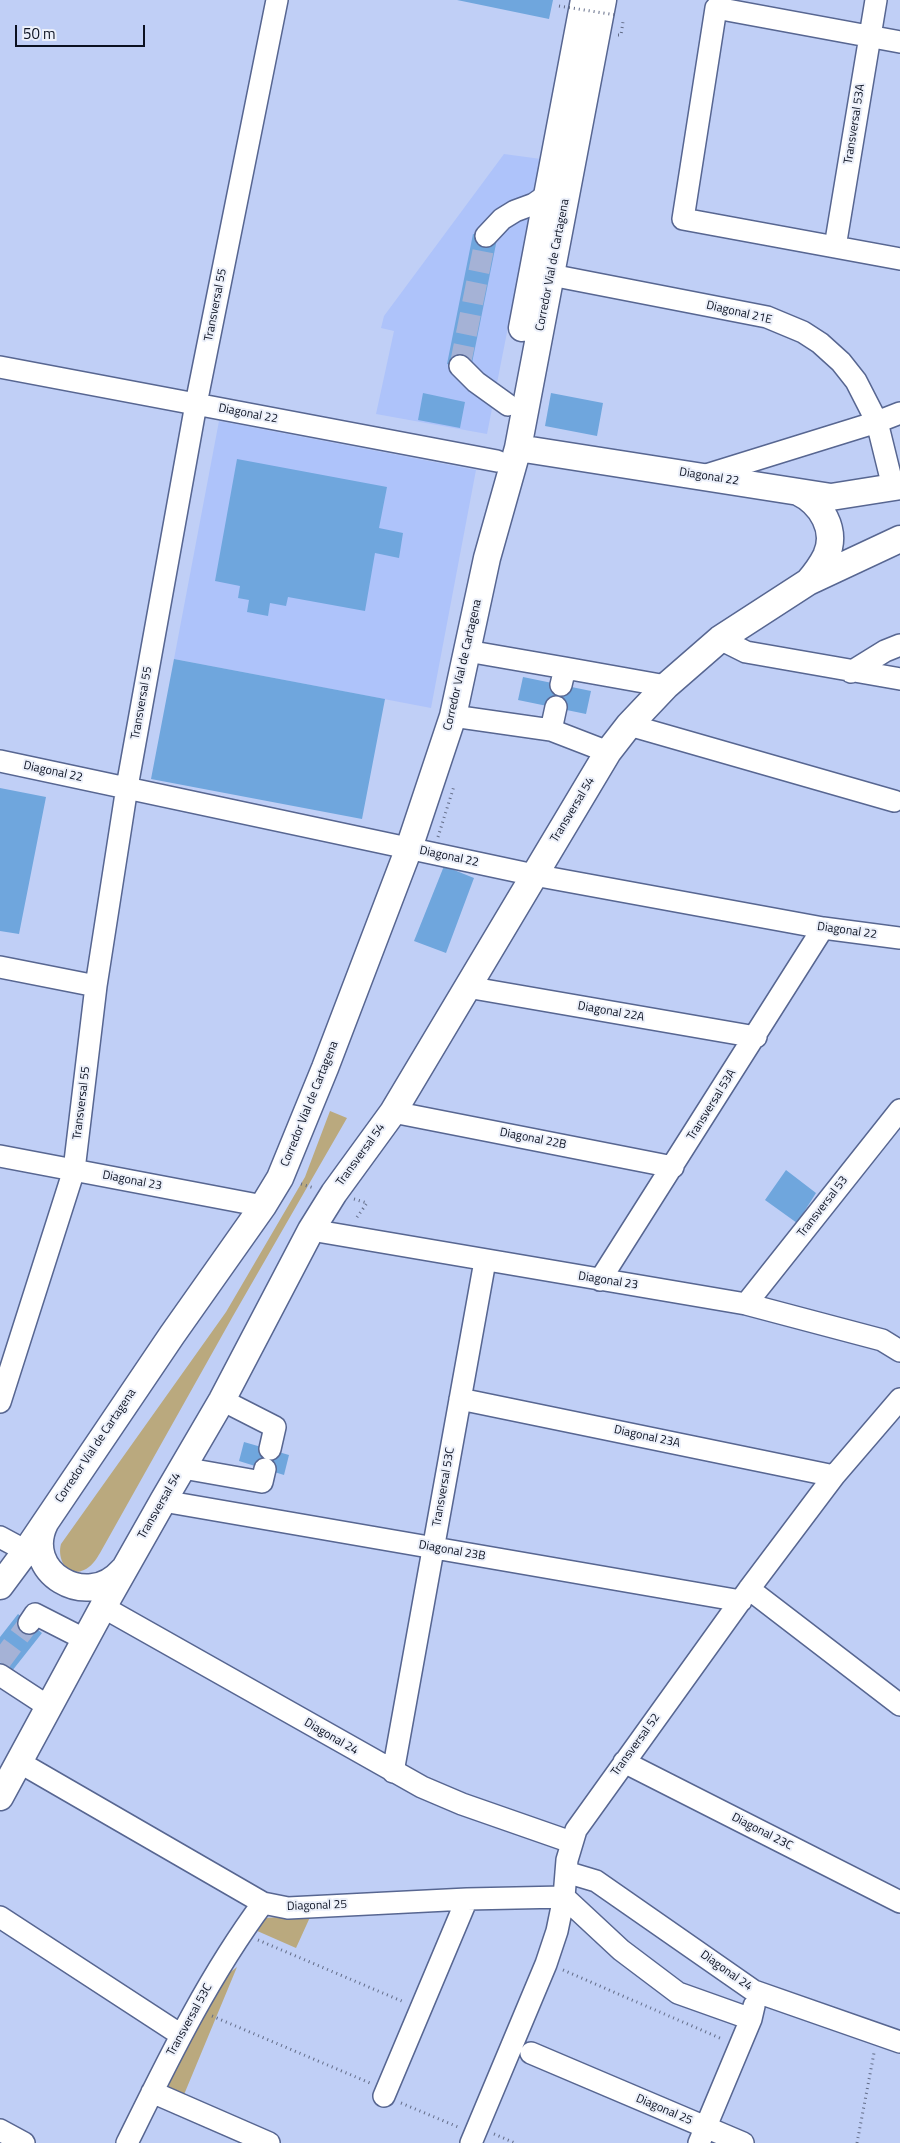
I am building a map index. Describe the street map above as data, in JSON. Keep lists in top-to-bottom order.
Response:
{
  "streets": {
    "main road": ["Corredor Vial de Cartagena", "Diagonal 22", "Transversal 54"],
    "street": [
      "Transversal 53A",
      "Transversal 55",
      "Diagonal 21E",
      "Diagonal 22A",
      "Diagonal 22B",
      "Diagonal 23",
      "Transversal 53",
      "Diagonal 23A",
      "Transversal 53C",
      "Diagonal 23B",
      "Diagonal 24",
      "Transversal 52",
      "Diagonal 23C",
      "Diagonal 25"
    ]
  },
  "crossings": [
    ["Transversal 53A", "Diagonal 22"],
    ["Transversal 53A", "Diagonal 22A"],
    ["Transversal 53A", "Diagonal 22B"],
    ["Transversal 53A", "Diagonal 23"],
    ["Corredor Vial de Cartagena", "Diagonal 21E"],
    ["Corredor Vial de Cartagena", "Diagonal 22"],
    ["Corredor Vial de Cartagena", "Diagonal 23"],
    ["Transversal 55", "Diagonal 22"],
    ["Transversal 55", "Diagonal 23"],
    ["Diagonal 21E", "Diagonal 22"],
    ["Diagonal 22", "Transversal 54"],
    ["Transversal 54", "Diagonal 22A"],
    ["Transversal 54", "Diagonal 22B"],
    ["Transversal 54", "Diagonal 23"],
    ["Transversal 54", "Diagonal 23B"],
    ["Transversal 54", "Diagonal 24"],
    ["Transversal 54", "Diagonal 25"],
    ["Diagonal 23", "Transversal 53"],
    ["Diagonal 23", "Transversal 53C"],
    ["Diagonal 23A", "Transversal 53C"],
    ["Diagonal 23A", "Transversal 52"],
    ["Transversal 53C", "Diagonal 23B"],
    ["Transversal 53C", "Diagonal 24"],
    ["Transversal 53C", "Diagonal 25"],
    ["Diagonal 23B", "Transversal 52"],
    ["Diagonal 24", "Transversal 52"],
    ["Transversal 52", "Diagonal 23C"],
    ["Transversal 52", "Diagonal 25"]
  ],
  "scale_bar": "50 m"
}
